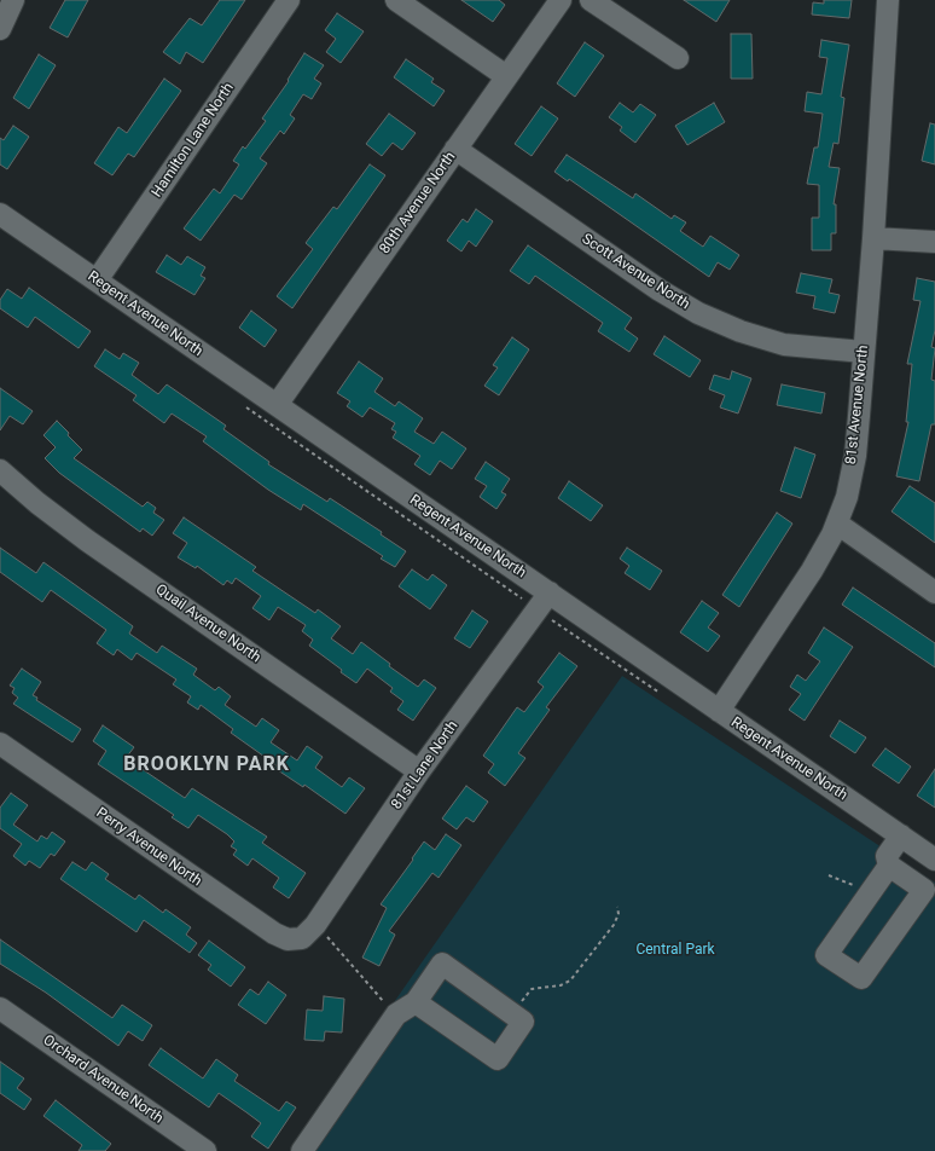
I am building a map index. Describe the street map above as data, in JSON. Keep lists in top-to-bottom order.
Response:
{
  "streets": {
    "street": [
      "Hamilton Lane North",
      "80th Avenue North",
      "Scott Avenue North",
      "Regent Avenue North",
      "81st Avenue North",
      "Quail Avenue North",
      "81st Lane North",
      "Perry Avenue North",
      "Orchard Avenue North"
    ]
  },
  "crossings": [
    ["Hamilton Lane North", "Regent Avenue North"],
    ["80th Avenue North", "Scott Avenue North"],
    ["80th Avenue North", "Regent Avenue North"],
    ["Scott Avenue North", "81st Avenue North"],
    ["Regent Avenue North", "81st Avenue North"],
    ["Regent Avenue North", "81st Lane North"],
    ["Quail Avenue North", "81st Lane North"],
    ["81st Lane North", "Perry Avenue North"]
  ],
  "districts": ["BROOKLYN PARK"],
  "parks": ["Central Park"]
}
